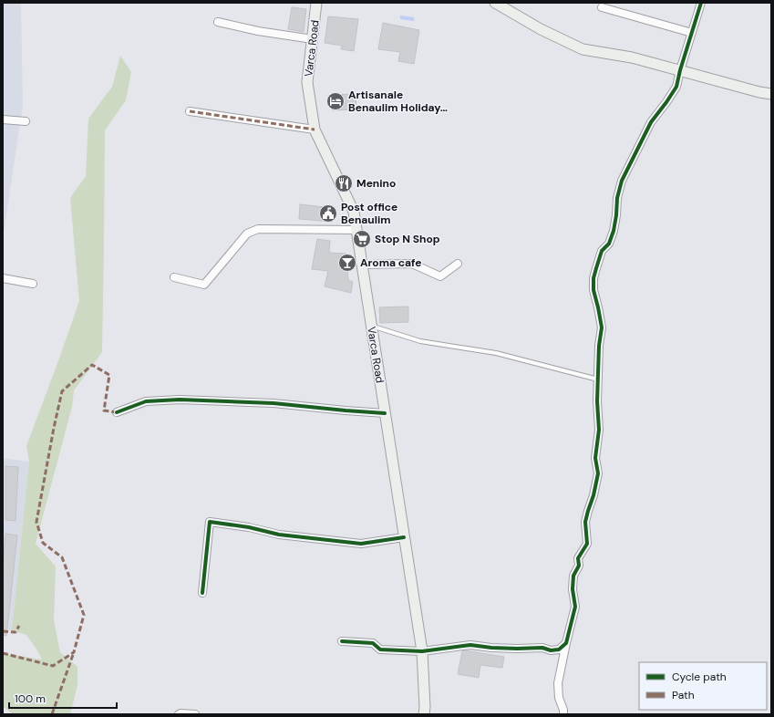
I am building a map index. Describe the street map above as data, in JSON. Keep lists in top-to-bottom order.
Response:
{
  "streets": {
    "main road": ["Varca Road"]
  },
  "places": {
    "hotel": ["Artisanale Benaulim Holiday…"],
    "restaurant": ["Menino"],
    "public building": ["Post office Benaulim"],
    "supermarket": ["Stop N Shop"],
    "bar": ["Aroma cafe"]
  },
  "legend": ["Cycle path", "Path"],
  "scale_bar": "100 m"
}
